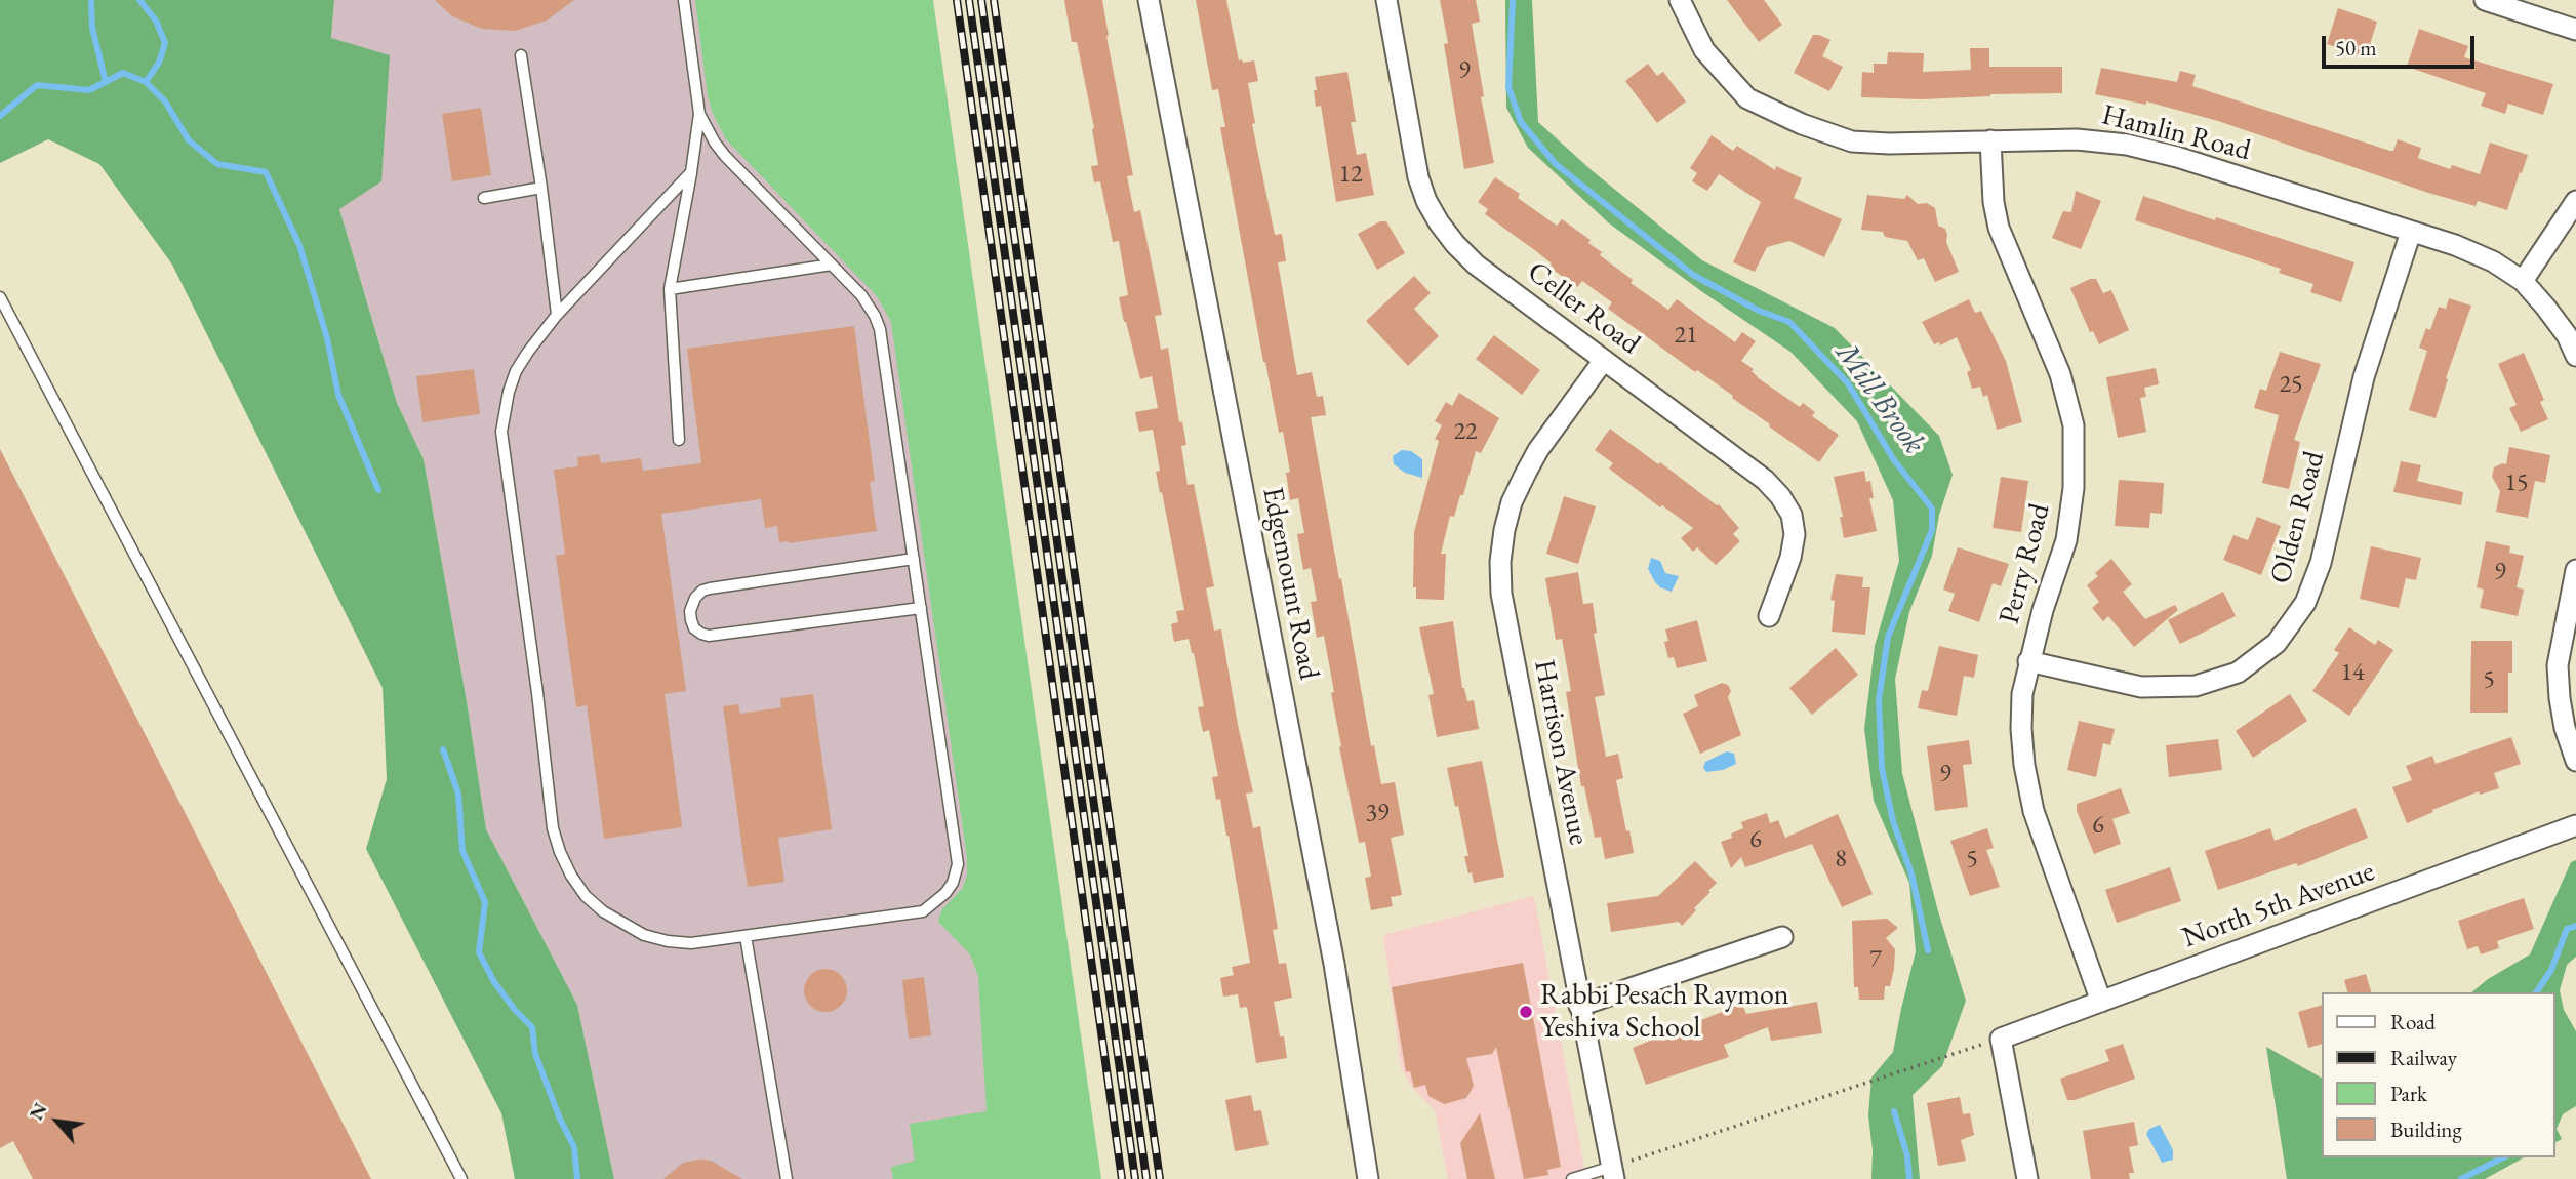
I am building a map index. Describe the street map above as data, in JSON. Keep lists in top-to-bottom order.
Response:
{
  "streets": {
    "street": [
      "Hamlin Road",
      "Celler Road",
      "Olden Road",
      "Perry Road",
      "Edgemount Road",
      "Harrison Avenue",
      "North 5th Avenue"
    ]
  },
  "crossings": [
    ["Hamlin Road", "Olden Road"],
    ["Hamlin Road", "Perry Road"],
    ["Celler Road", "Harrison Avenue"],
    ["Olden Road", "Perry Road"],
    ["Perry Road", "North 5th Avenue"]
  ],
  "water": ["Mill Brook"],
  "places": ["Rabbi Pesach Raymon Yeshiva School"],
  "house_numbers": [
    "9",
    "12",
    "21",
    "25",
    "22",
    "15",
    "9",
    "14",
    "5",
    "9",
    "39",
    "6",
    "6",
    "8",
    "5",
    "7"
  ],
  "legend": [
    "Road",
    "Railway",
    "Park",
    "Building"
  ],
  "scale_bar": "50 m",
  "north": "top left"
}
